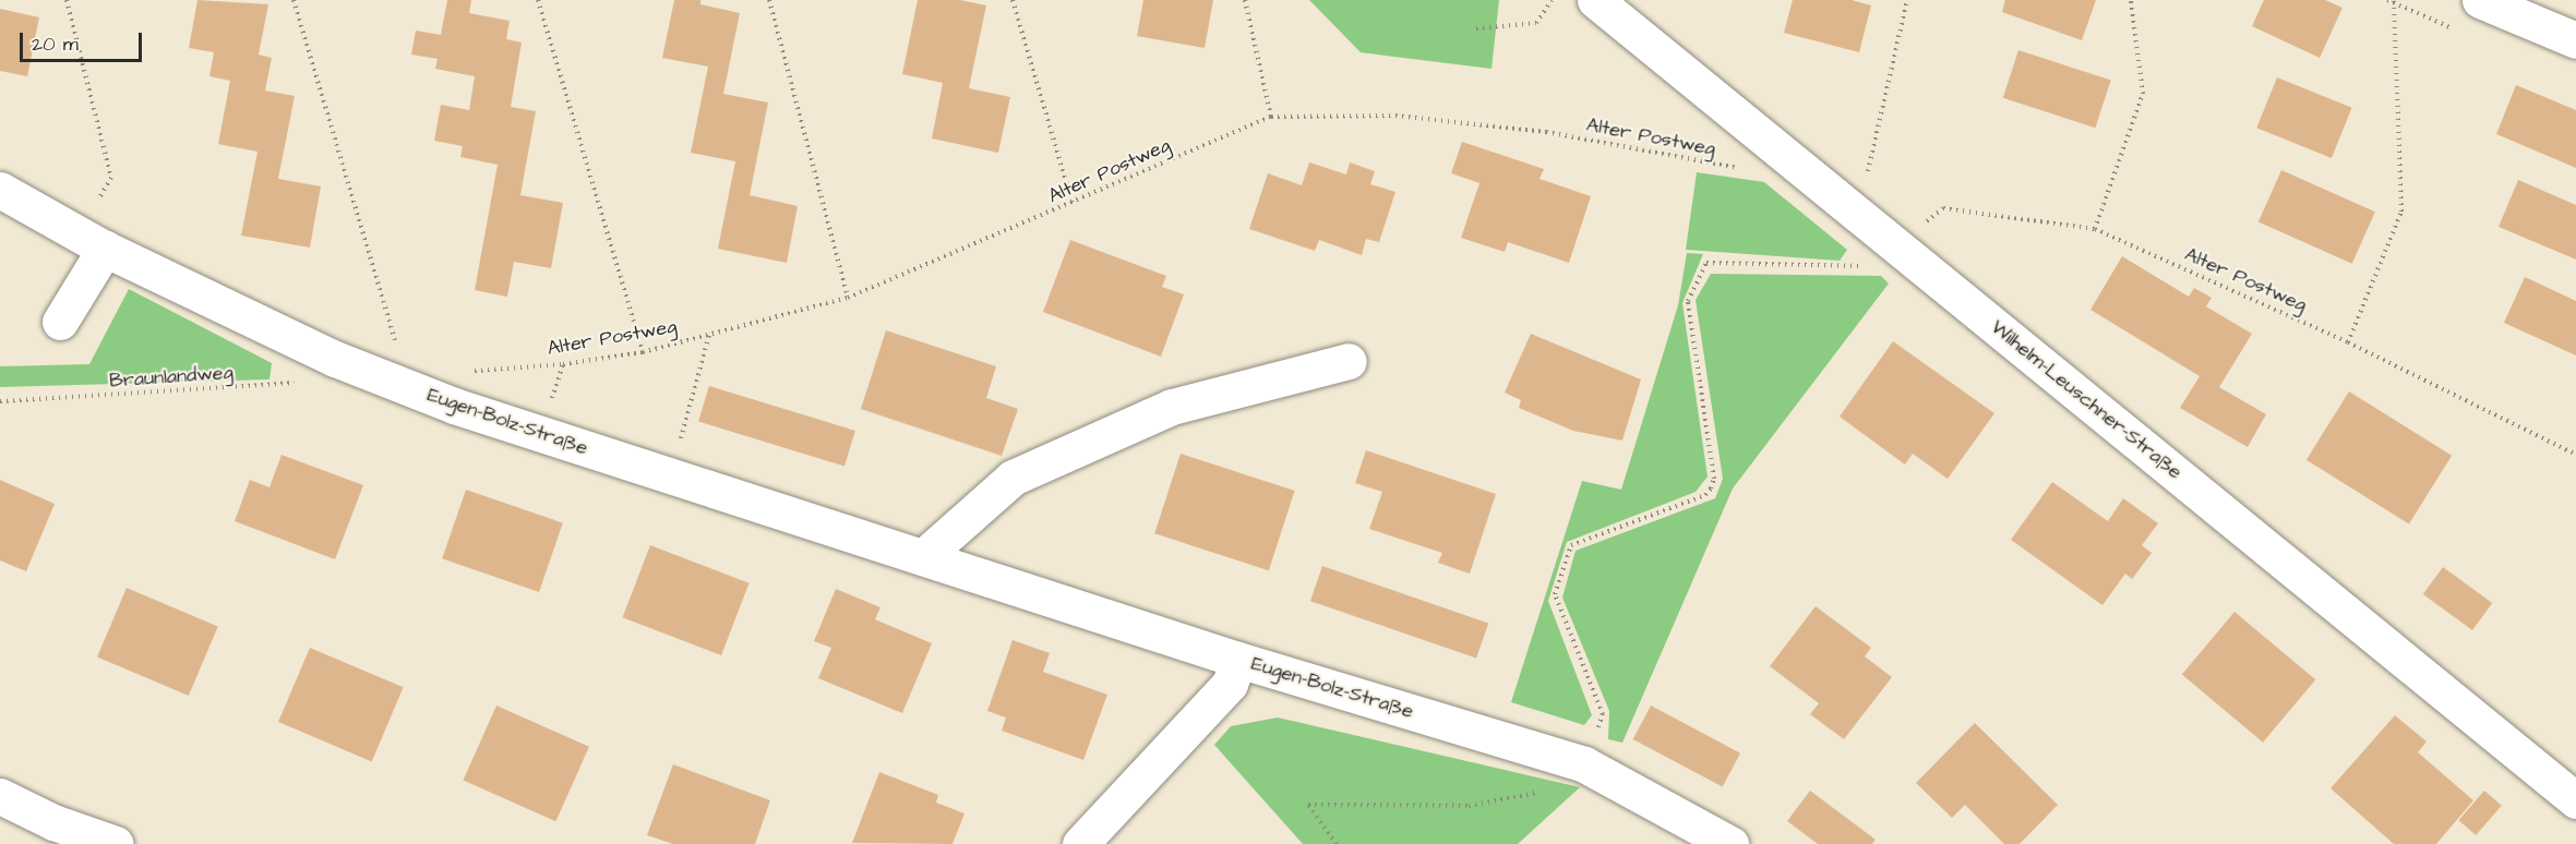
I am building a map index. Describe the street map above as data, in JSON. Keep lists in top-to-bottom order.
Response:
{
  "streets": {
    "street": ["Wilhelm-Leuschner-Straße", "Eugen-Bolz-Straße"],
    "path": ["Alter Postweg", "Braunlandweg"]
  },
  "crossings": [
    ["Alter Postweg", "Wilhelm-Leuschner-Straße"],
    ["Alter Postweg", "Eugen-Bolz-Straße"],
    ["Braunlandweg", "Eugen-Bolz-Straße"]
  ],
  "scale_bar": "20 m"
}
